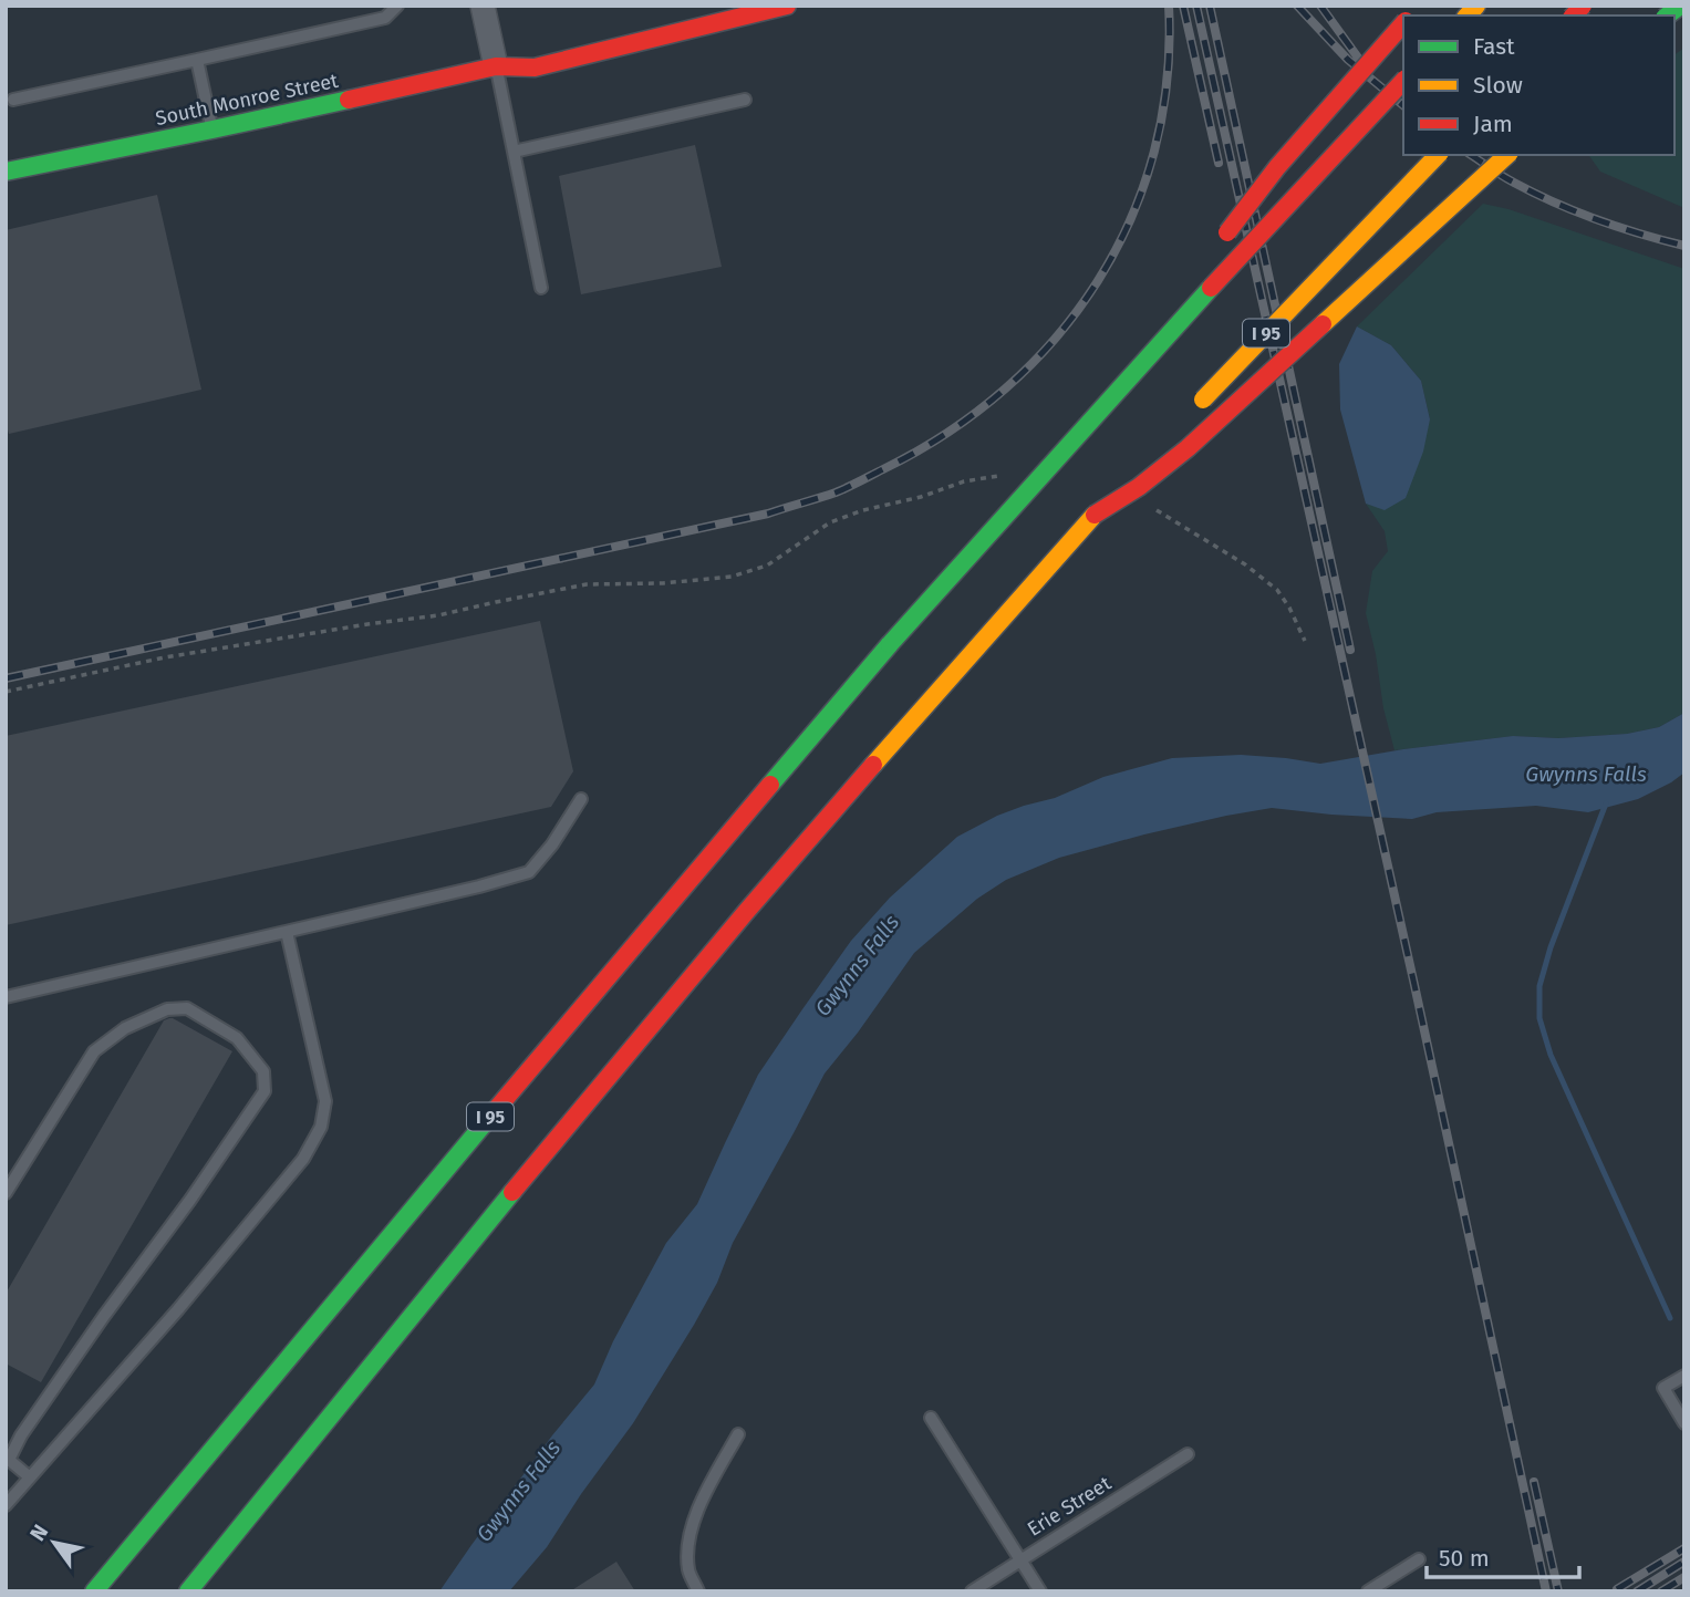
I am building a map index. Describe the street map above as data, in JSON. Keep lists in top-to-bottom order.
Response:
{
  "streets": {
    "main road": ["South Monroe Street", "I 95"],
    "lane": ["Erie Street"]
  },
  "water": ["Gwynns Falls"],
  "legend": ["Fast", "Slow", "Jam"],
  "scale_bar": "50 m",
  "north": "top left"
}
